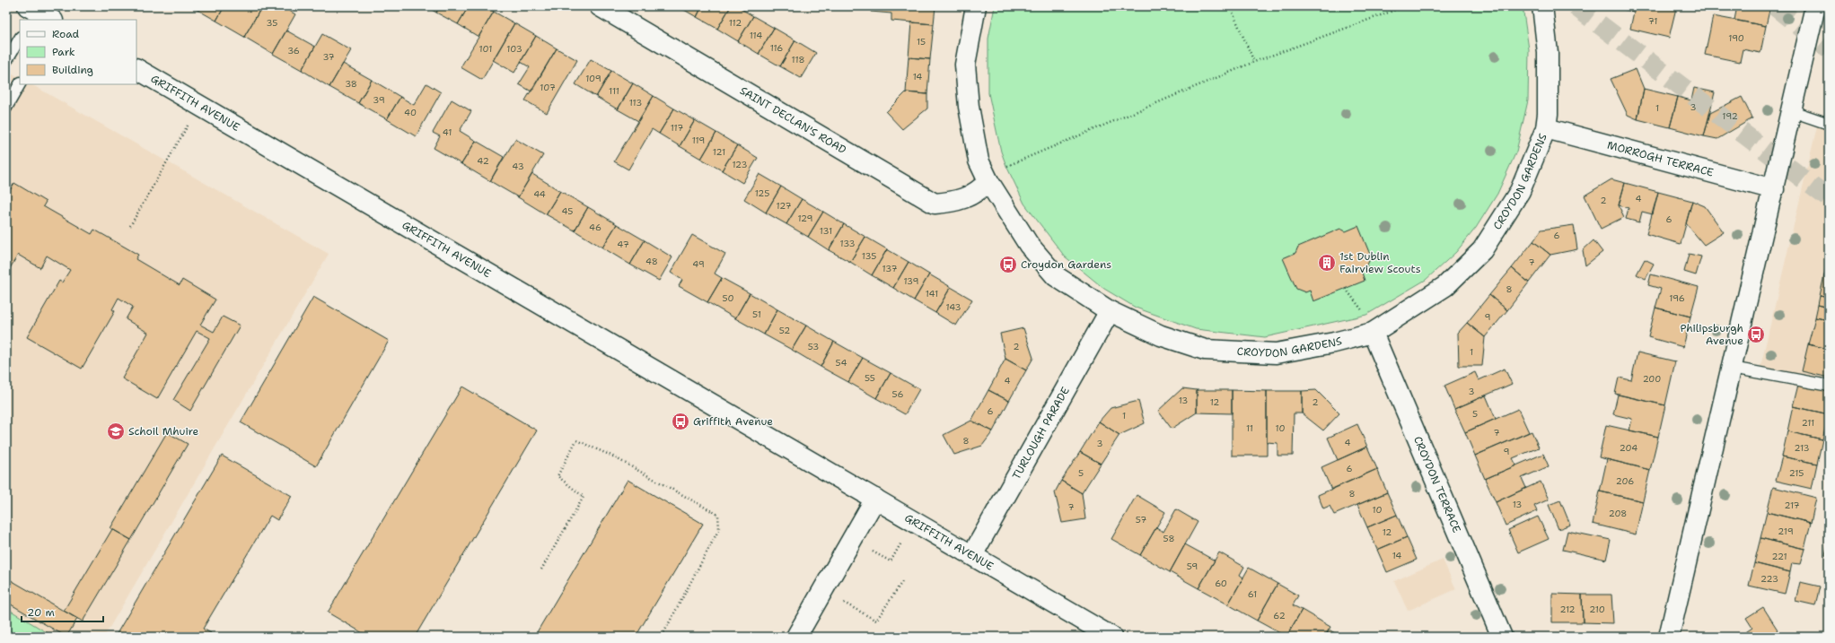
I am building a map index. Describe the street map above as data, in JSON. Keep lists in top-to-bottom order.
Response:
{
  "streets": {
    "street": [
      "GRIFFITH AVENUE",
      "SAINT DECLAN'S ROAD",
      "MORROGH TERRACE",
      "CROYDON GARDENS",
      "TURLOUGH PARADE",
      "CROYDON TERRACE"
    ]
  },
  "crossings": [
    ["GRIFFITH AVENUE", "TURLOUGH PARADE"],
    ["SAINT DECLAN'S ROAD", "CROYDON GARDENS"],
    ["MORROGH TERRACE", "CROYDON GARDENS"],
    ["CROYDON GARDENS", "TURLOUGH PARADE"],
    ["CROYDON GARDENS", "CROYDON TERRACE"]
  ],
  "places": {
    "building": ["1st Dublin Fairview Scouts"],
    "bus stop": ["Croydon Gardens", "Philipsburgh Avenue", "Griffith Avenue"],
    "school or university": ["Schoil Mhuire"]
  },
  "house_numbers": [
    "71",
    "35",
    "112",
    "114",
    "190",
    "15",
    "116",
    "101",
    "103",
    "36",
    "37",
    "118",
    "14",
    "109",
    "38",
    "107",
    "111",
    "39",
    "113",
    "3",
    "1",
    "40",
    "192",
    "117",
    "41",
    "119",
    "121",
    "42",
    "123",
    "43",
    "125",
    "44",
    "4",
    "2",
    "127",
    "45",
    "129",
    "6",
    "46",
    "131",
    "6",
    "133",
    "47",
    "135",
    "48",
    "7",
    "49",
    "137",
    "139",
    "8",
    "141",
    "50",
    "196",
    "143",
    "51",
    "9",
    "52",
    "53",
    "2",
    "1",
    "54",
    "55",
    "200",
    "4",
    "3",
    "56",
    "13",
    "12",
    "2",
    "6",
    "5",
    "1",
    "211",
    "11",
    "10",
    "7",
    "8",
    "4",
    "3",
    "204",
    "213",
    "9",
    "6",
    "5",
    "215",
    "206",
    "8",
    "13",
    "217",
    "7",
    "10",
    "208",
    "57",
    "219",
    "12",
    "58",
    "14",
    "221",
    "59",
    "223",
    "60",
    "61",
    "212",
    "210",
    "62"
  ],
  "legend": ["Road", "Park", "Building"],
  "scale_bar": "20 m"
}
